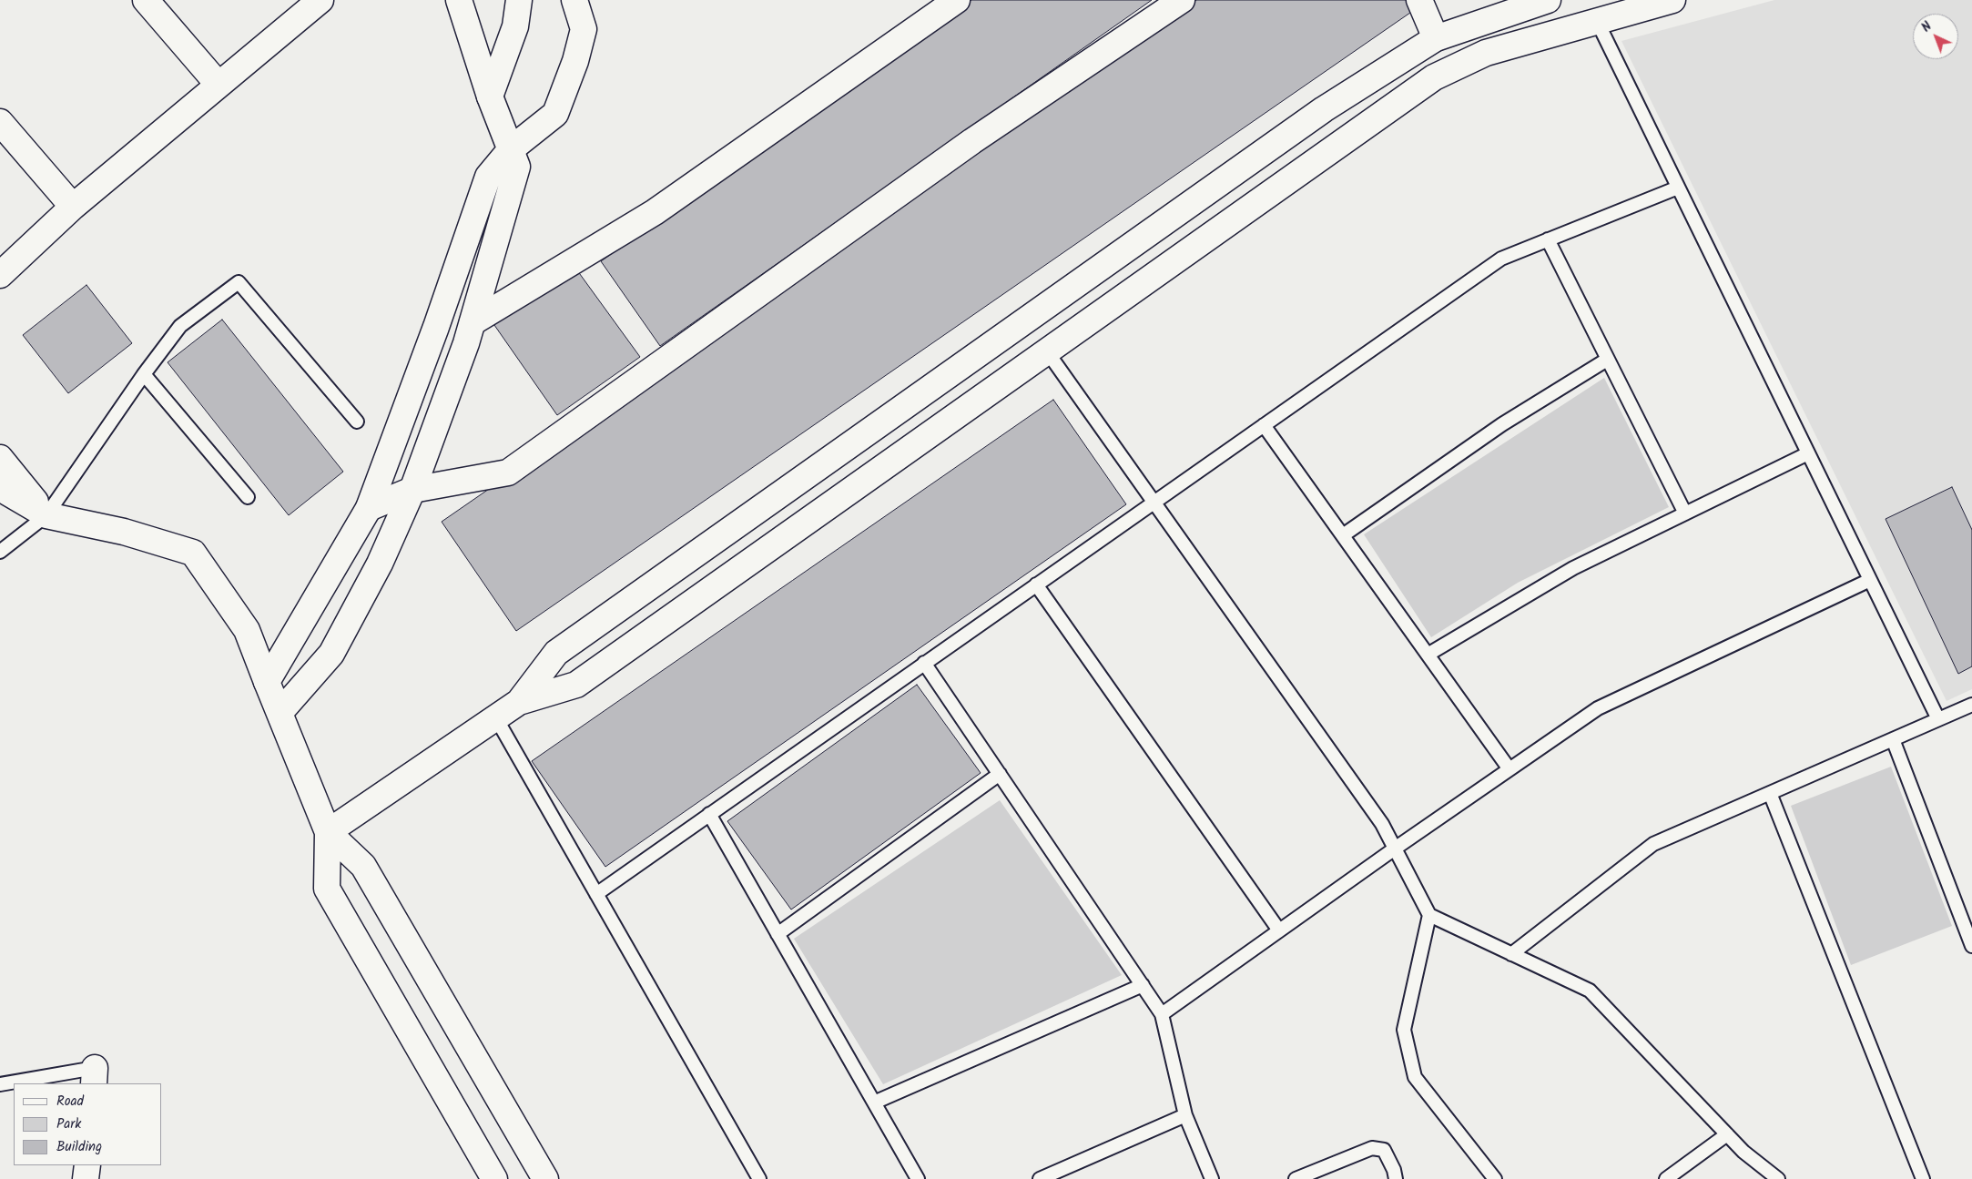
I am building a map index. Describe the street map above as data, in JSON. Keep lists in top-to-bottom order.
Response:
{
  "legend": ["Road", "Park", "Building"],
  "north": "top left"
}
